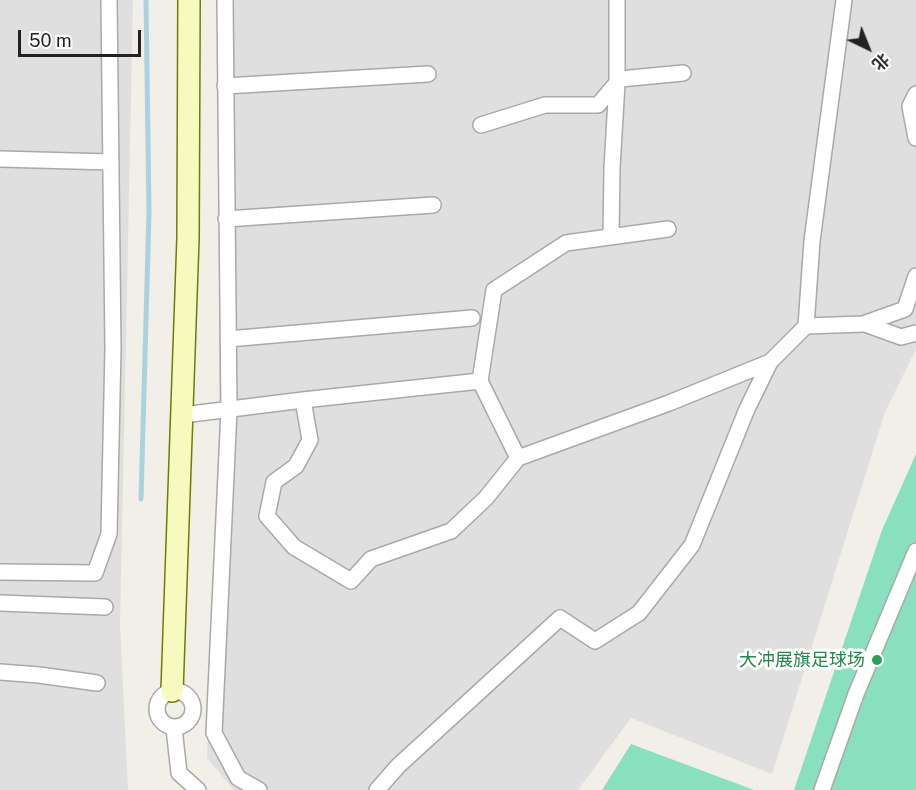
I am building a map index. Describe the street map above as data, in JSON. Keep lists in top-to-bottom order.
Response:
{
  "places": ["大冲展旗足球场"],
  "scale_bar": "50 m",
  "north": "bottom right"
}
